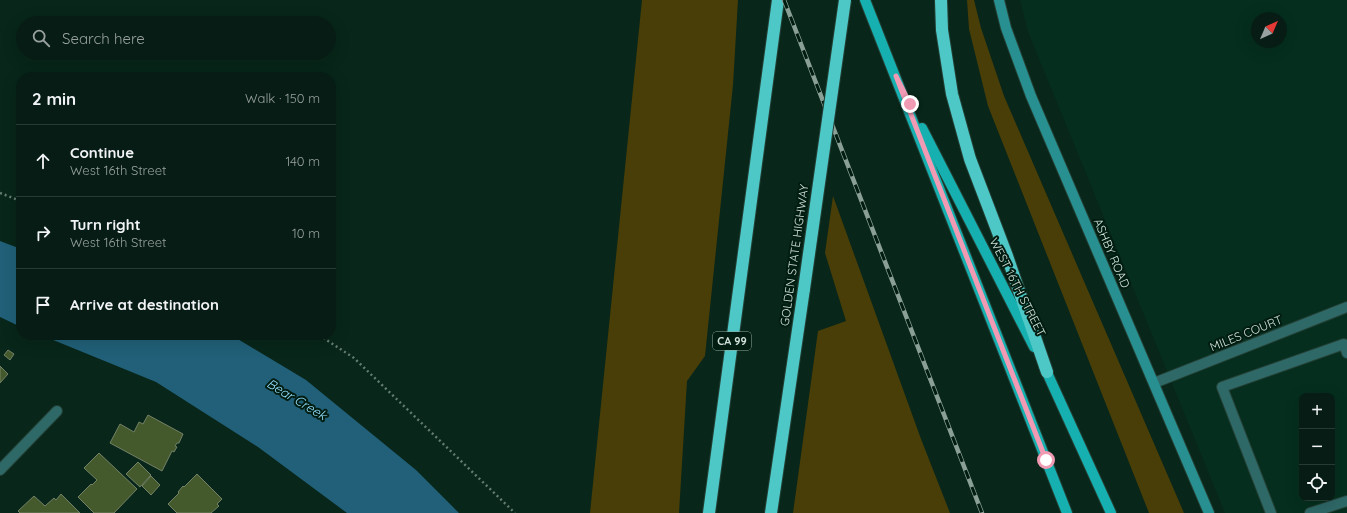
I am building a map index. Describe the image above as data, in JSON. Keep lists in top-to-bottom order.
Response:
{
  "streets": {
    "highway": ["GOLDEN STATE HIGHWAY", "CA 99"],
    "main road": ["ASHBY ROAD", "WEST 16TH STREET"],
    "street": ["MILES COURT"]
  },
  "crossings": [
    ["ASHBY ROAD", "MILES COURT"]
  ],
  "water": ["Bear Creek"],
  "north": "top right",
  "page": {
    "search": "Search here",
    "heading": ["2 min", "Walk · 150 m"],
    "list": [
      ["Continue", "West 16th Street", "140 m"],
      ["Turn right", "West 16th Street", "10 m"],
      "Arrive at destination"
    ],
    "map_buttons": ["+", "−"]
  }
}
